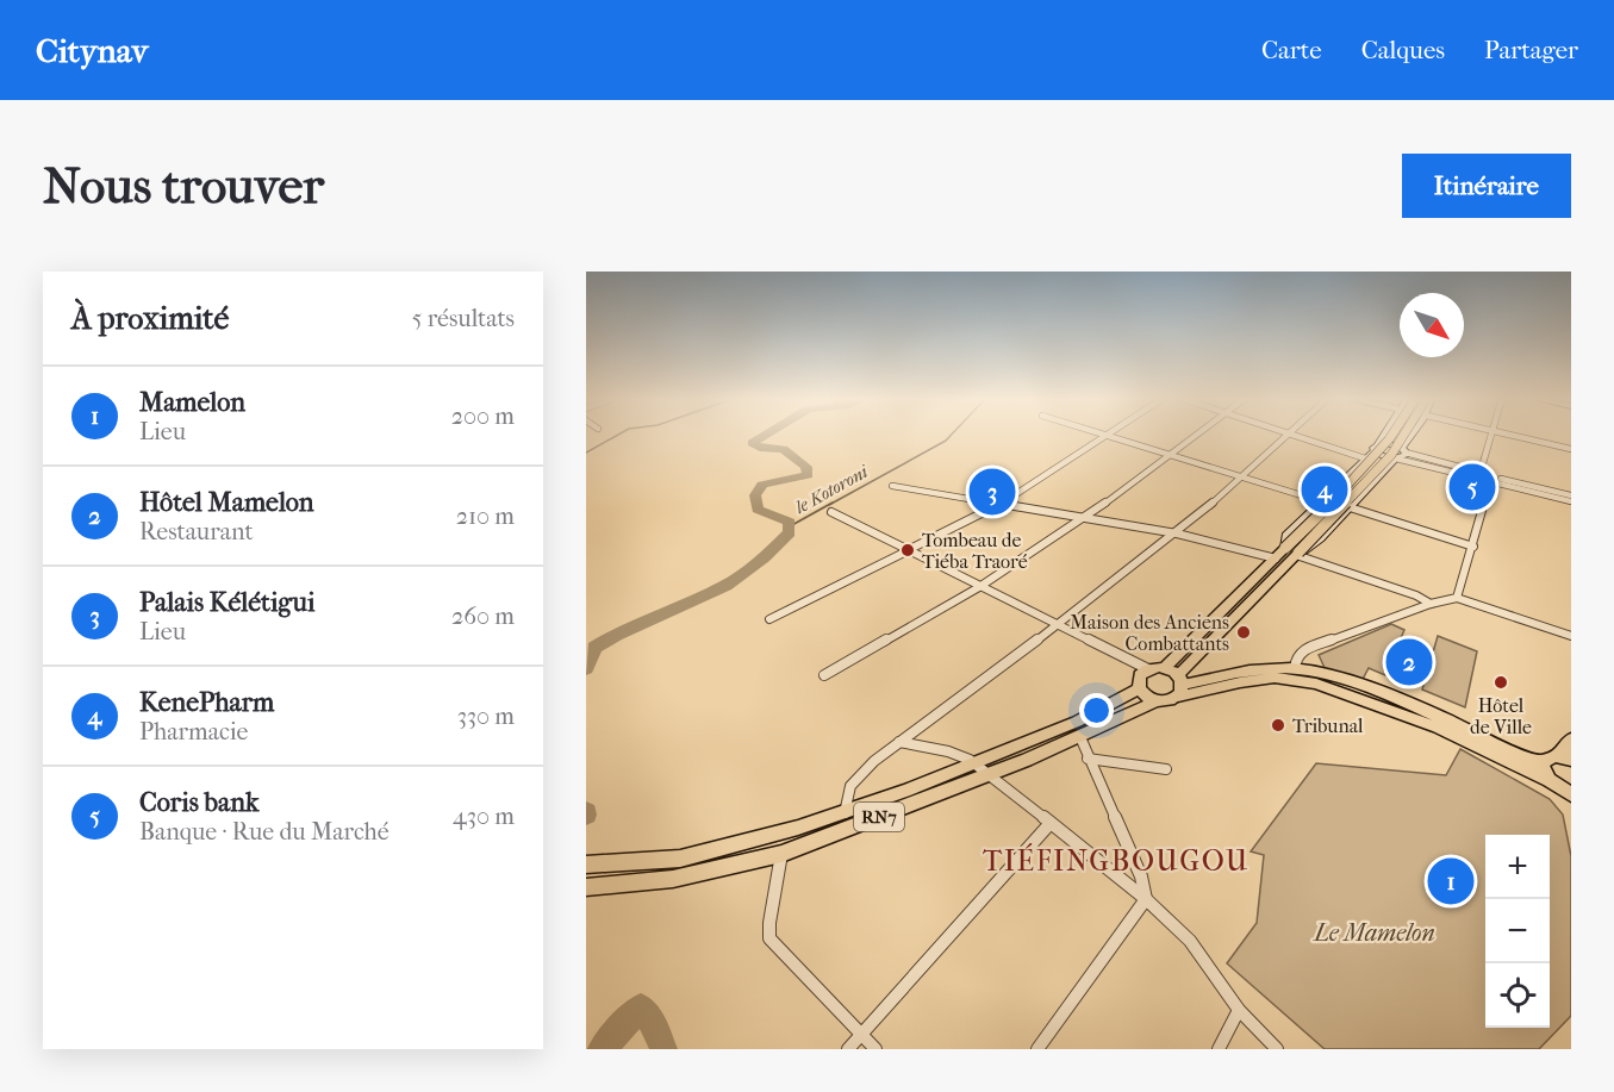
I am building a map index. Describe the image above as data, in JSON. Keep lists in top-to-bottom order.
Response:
{
  "streets": {
    "main road": ["RN7"]
  },
  "districts": ["TIÉFINGBOUGOU"],
  "water": ["le Kotoroni"],
  "parks": ["Le Mamelon"],
  "places": [
    "Tombeau de Tiéba Traoré",
    "Maison des Anciens Combattants",
    "Hôtel de Ville",
    "Tribunal"
  ],
  "north": "bottom right",
  "page": {
    "header": "Citynav",
    "nav": ["Carte", "Calques", "Partager"],
    "buttons": "Itinéraire",
    "title": "Nous trouver",
    "heading": ["À proximité", "5 résultats"],
    "list": [
      {
        "mark": "1",
        "name": "Mamelon",
        "note": "Lieu",
        "value": "200 m"
      },
      {
        "mark": "2",
        "name": "Hôtel Mamelon",
        "note": "Restaurant",
        "value": "210 m"
      },
      {
        "mark": "3",
        "name": "Palais Kélétigui",
        "note": "Lieu",
        "value": "260 m"
      },
      {
        "mark": "4",
        "name": "KenePharm",
        "note": "Pharmacie",
        "value": "330 m"
      },
      {
        "mark": "5",
        "name": "Coris bank",
        "note": "Banque · Rue du Marché",
        "value": "430 m"
      }
    ],
    "pins": [
      "5",
      "4",
      "3",
      "2",
      "1"
    ],
    "map_buttons": ["+", "−"]
  }
}
